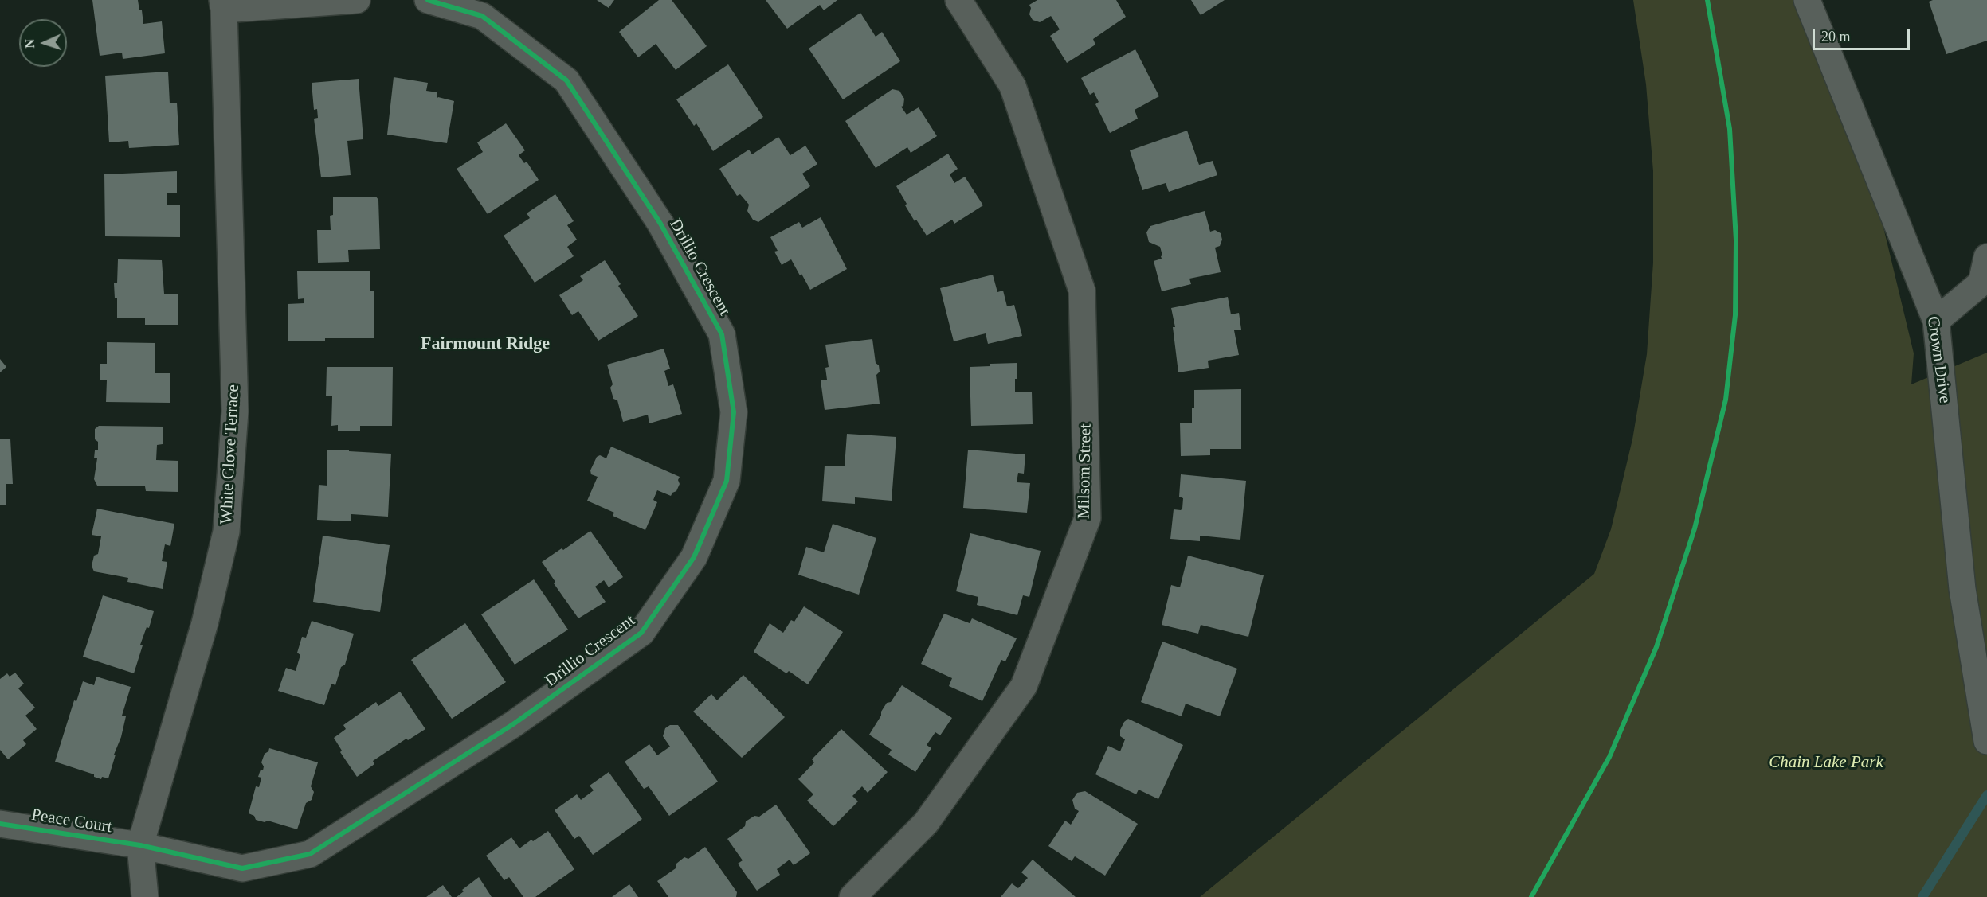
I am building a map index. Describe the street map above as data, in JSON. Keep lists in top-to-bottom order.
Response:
{
  "streets": {
    "street": [
      "Drillio Crescent",
      "Crown Drive",
      "White Glove Terrace",
      "Milsom Street",
      "Peace Court"
    ]
  },
  "crossings": [
    ["Drillio Crescent", "White Glove Terrace"],
    ["Drillio Crescent", "Peace Court"],
    ["White Glove Terrace", "Peace Court"]
  ],
  "districts": ["Fairmount Ridge"],
  "parks": ["Chain Lake Park"],
  "scale_bar": "20 m",
  "north": "left"
}
